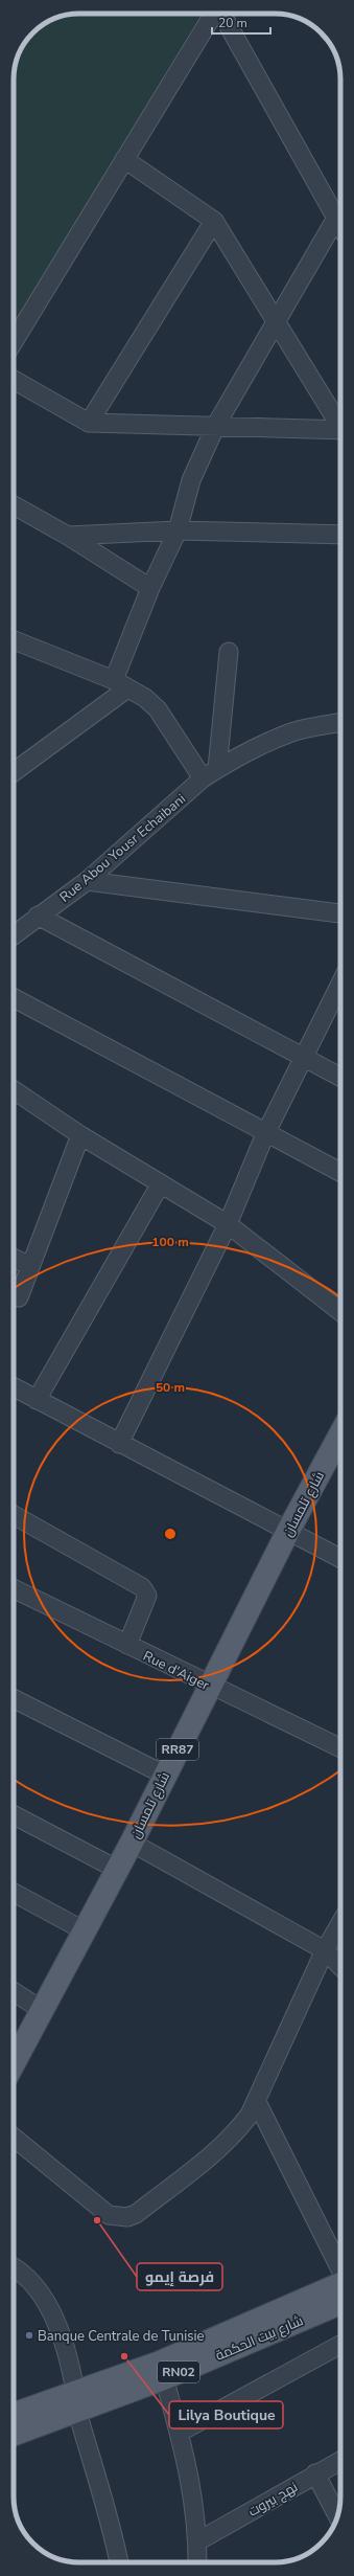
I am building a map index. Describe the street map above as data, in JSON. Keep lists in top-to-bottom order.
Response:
{
  "streets": {
    "main road": [
      "شارع تلمسان",
      "RR87",
      "شارع بيت الحكمة",
      "RN02"
    ],
    "street": ["Rue Abou Yousr Echaibani", "Rue d'Aiger", "نهج بيروت"]
  },
  "crossings": [
    ["شارع تلمسان", "Rue d'Aiger"]
  ],
  "places": ["فرصة إيمو", "Banque Centrale de Tunisie", "Lilya Boutique"],
  "scale_bar": "20 m",
  "rings": ["100 m", "50 m"]
}
